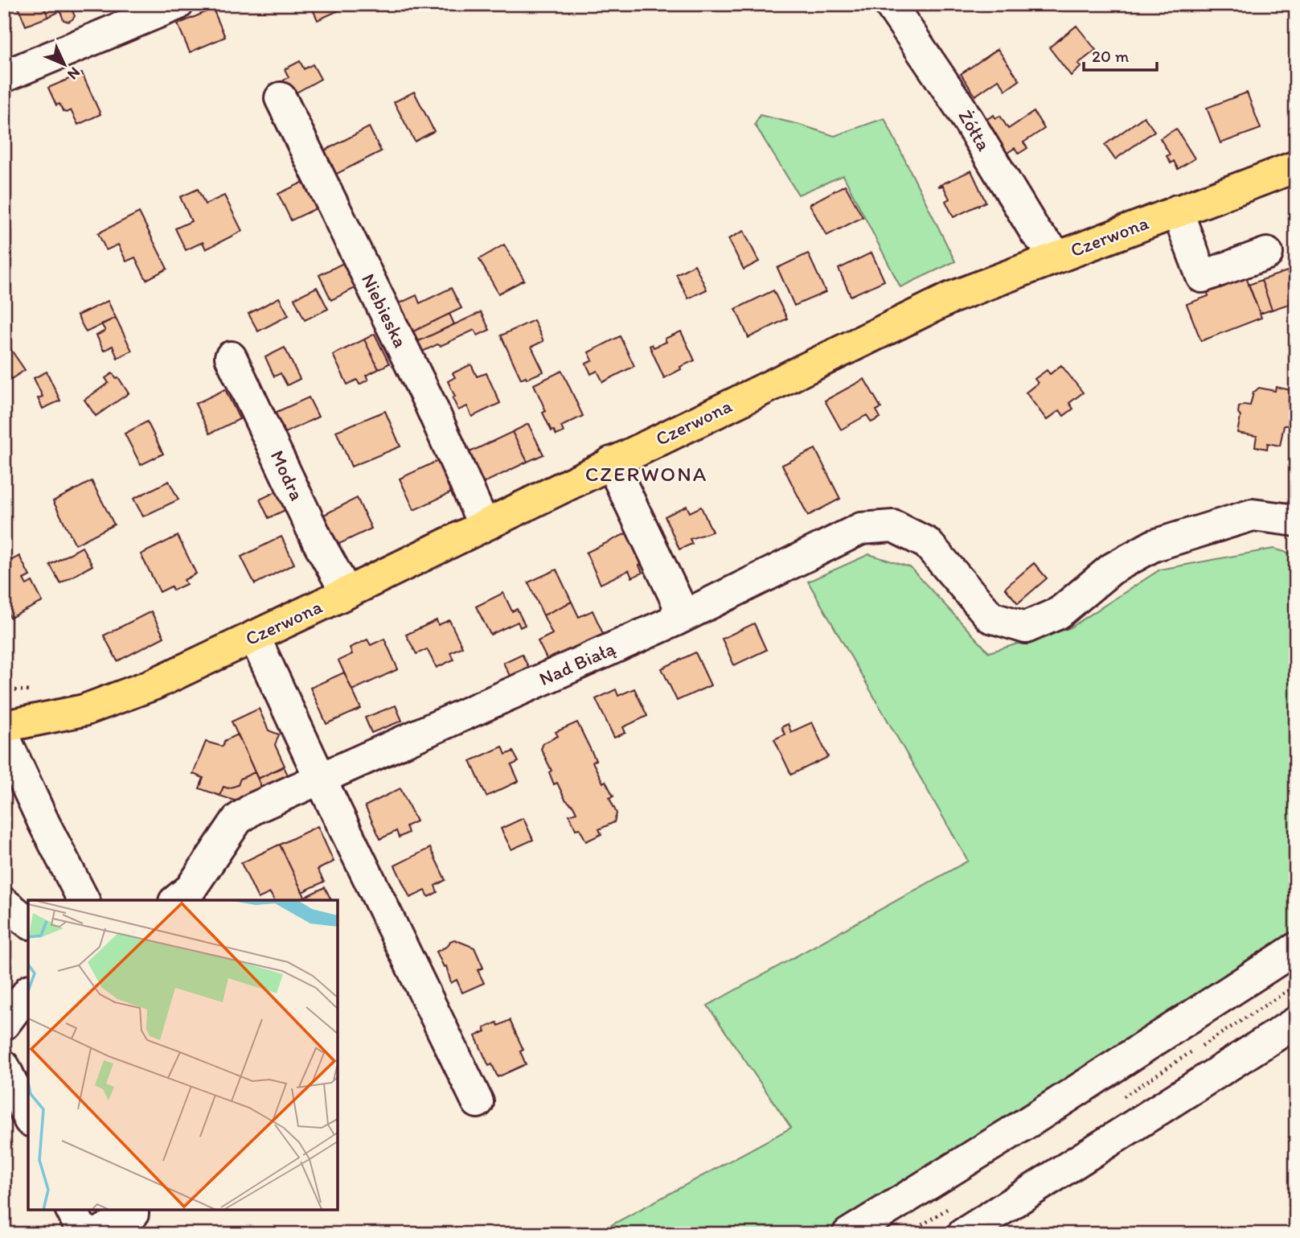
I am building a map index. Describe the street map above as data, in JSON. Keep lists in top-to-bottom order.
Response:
{
  "streets": {
    "main road": ["Czerwona"],
    "street": [
      "Żółta",
      "Niebieska",
      "Modra",
      "Nad Białą"
    ]
  },
  "crossings": [
    ["Żółta", "Czerwona"],
    ["Czerwona", "Niebieska"],
    ["Czerwona", "Modra"]
  ],
  "districts": ["CZERWONA"],
  "scale_bar": "20 m",
  "north": "bottom right"
}
